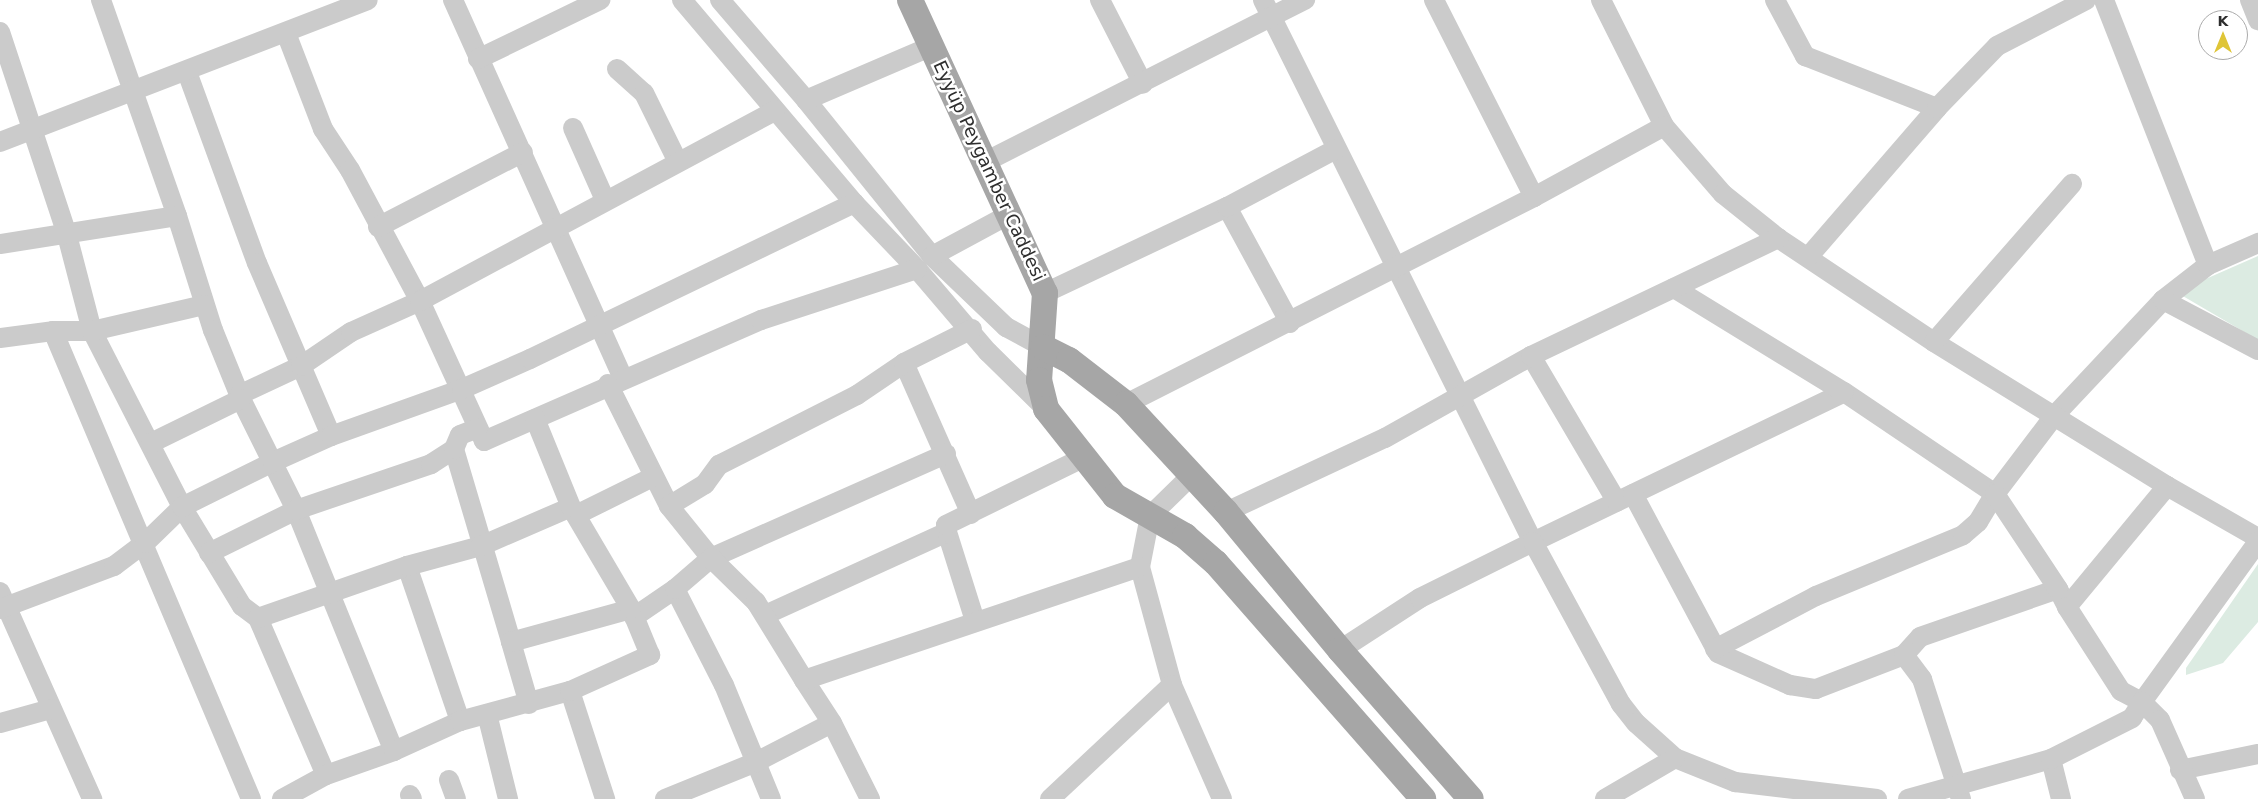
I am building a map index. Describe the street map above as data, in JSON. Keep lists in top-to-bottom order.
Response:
{
  "streets": {
    "main road": ["Eyyüp Peygamber Caddesi"]
  },
  "north": "top"
}
